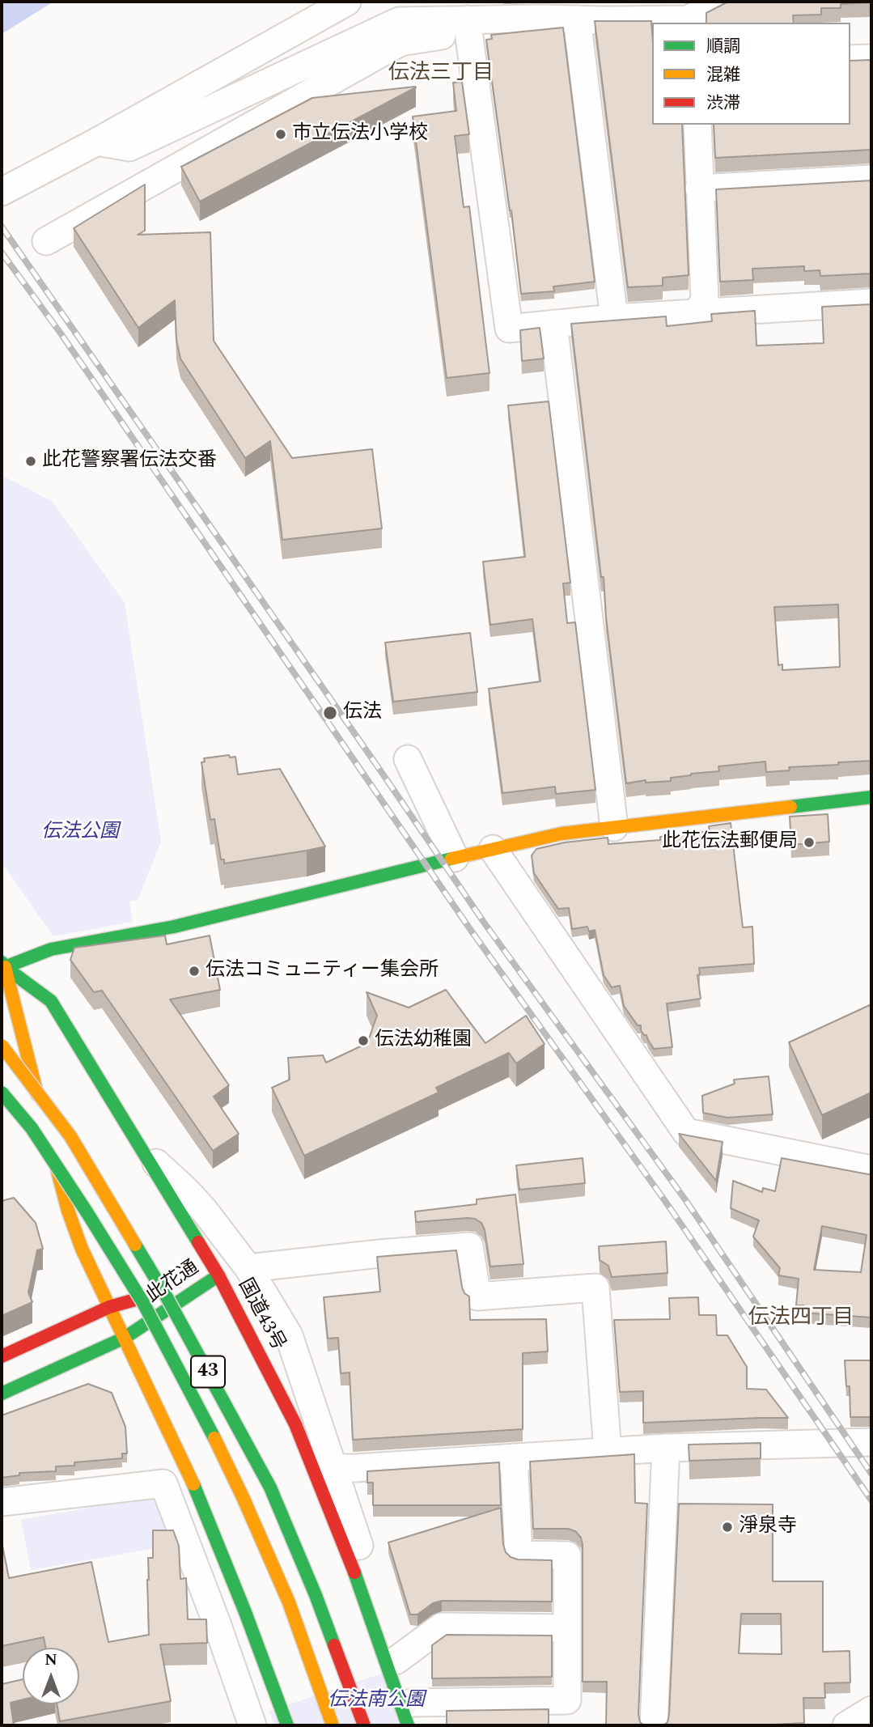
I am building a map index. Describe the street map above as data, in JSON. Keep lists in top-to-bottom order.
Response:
{
  "streets": {
    "main road": ["此花通", "国道43号", "43"]
  },
  "crossings": [
    ["此花通", "国道43号"]
  ],
  "districts": ["伝法三丁目", "伝法四丁目"],
  "parks": ["伝法公園", "伝法南公園"],
  "places": [
    "市立伝法小学校",
    "此花警察署伝法交番",
    "伝法",
    "此花伝法郵便局",
    "伝法コミュニティー集会所",
    "伝法幼稚園",
    "淨泉寺"
  ],
  "legend": ["順調", "混雑", "渋滞"],
  "north": "top"
}
